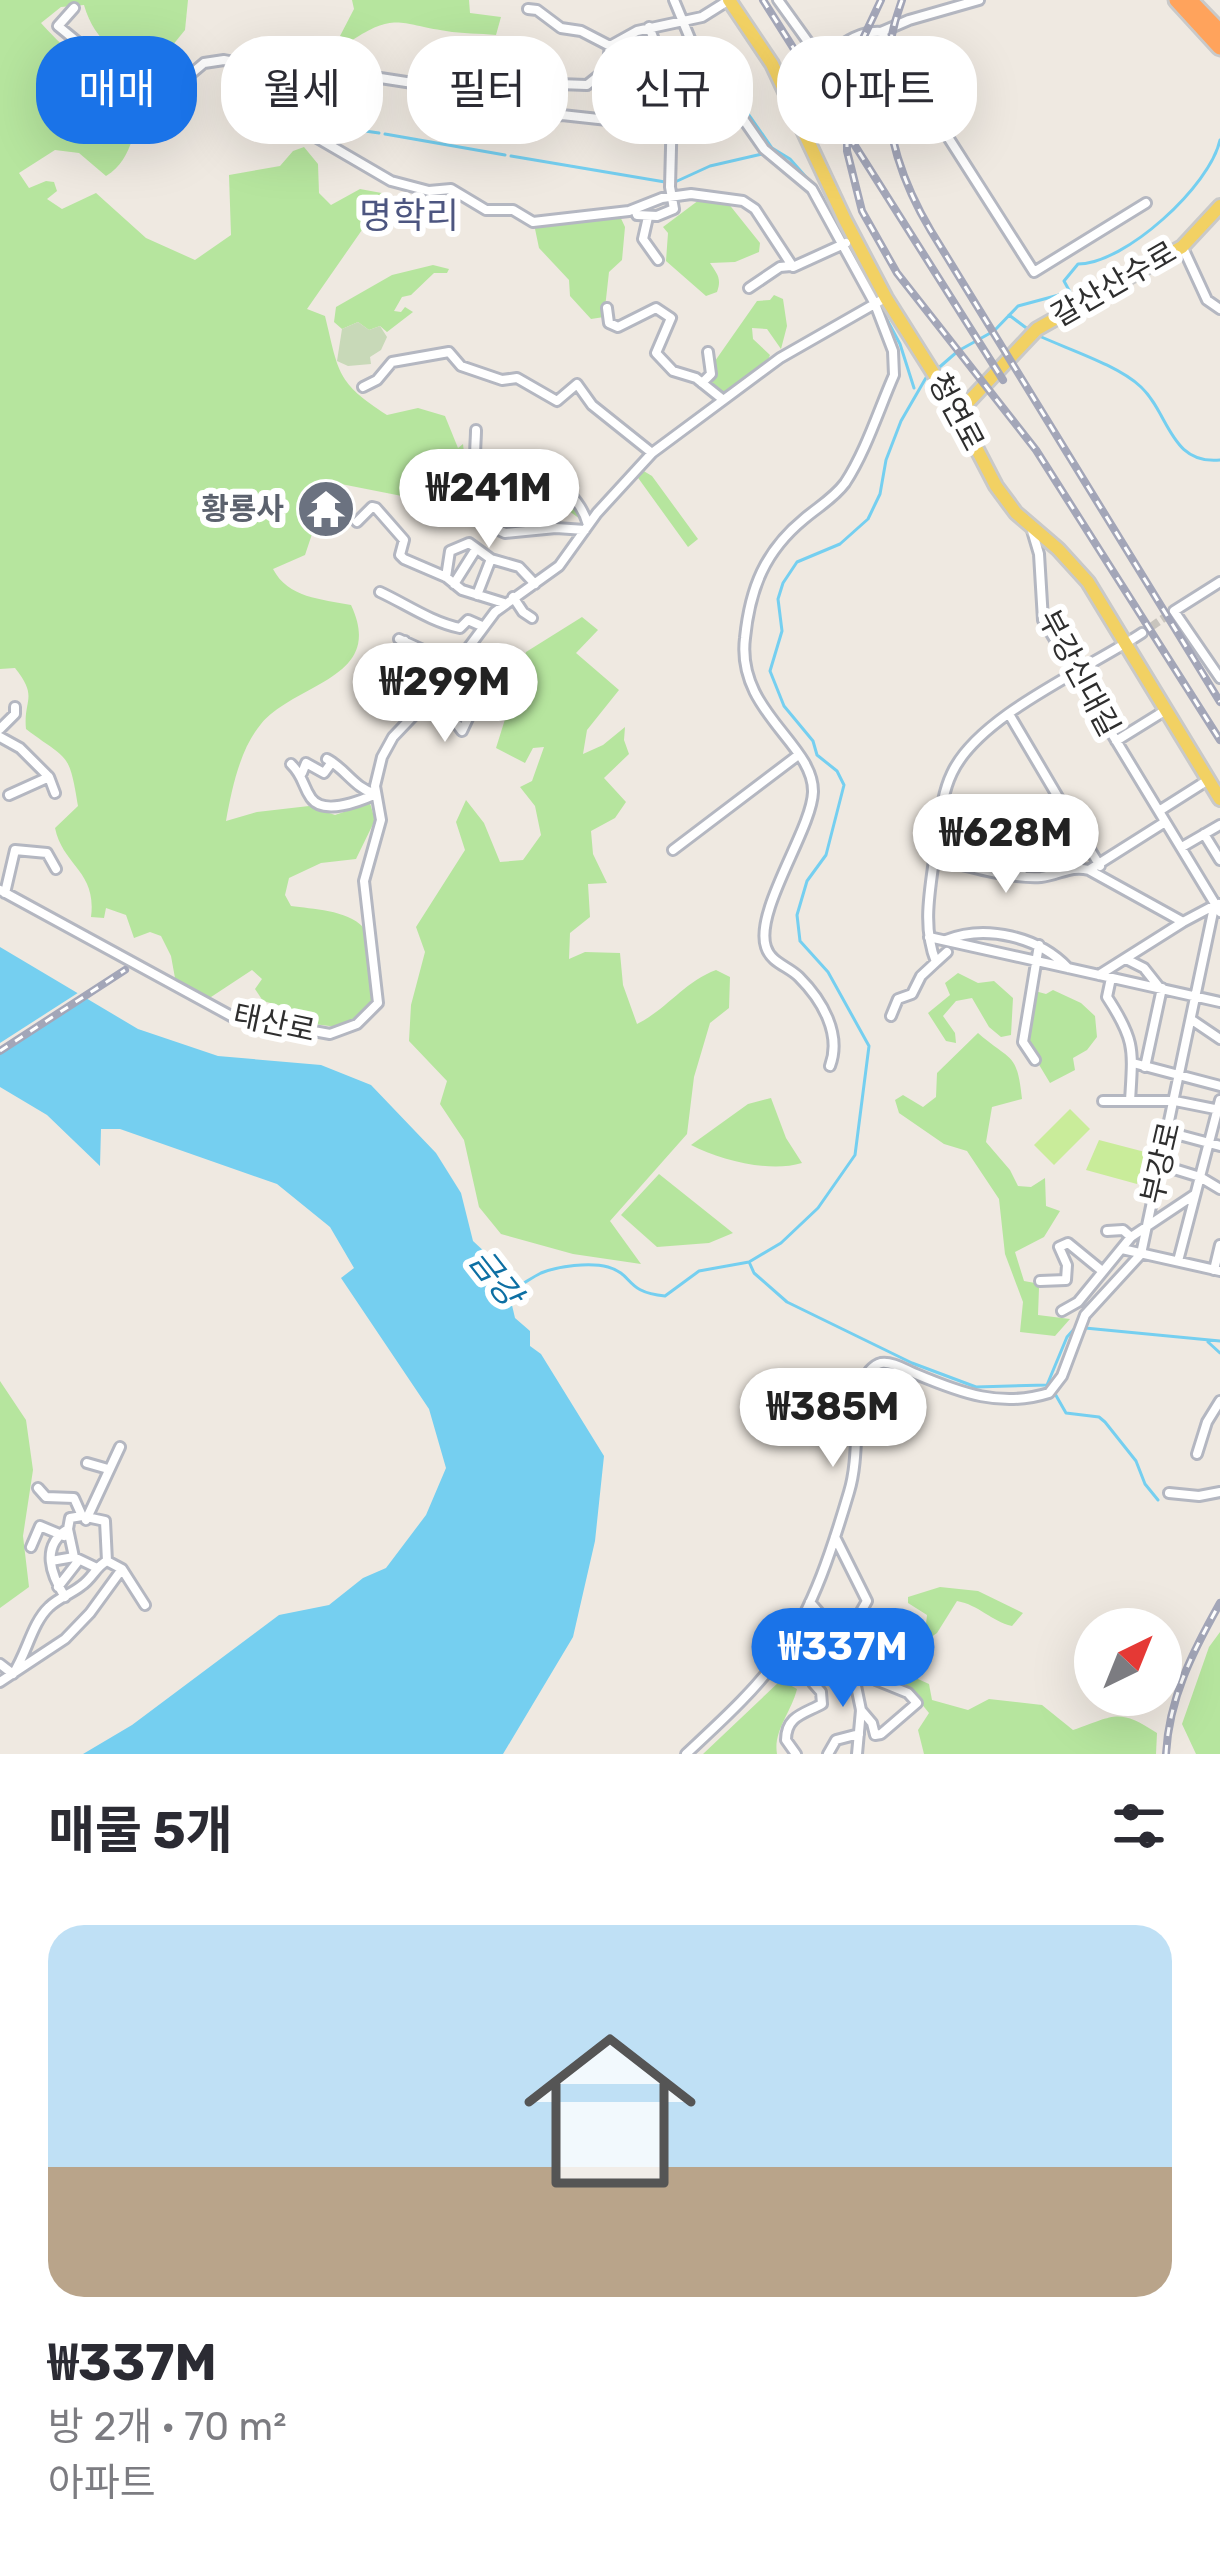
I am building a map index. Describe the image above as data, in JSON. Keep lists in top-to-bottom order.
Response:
{
  "streets": {
    "main road": ["갈산산수로", "청연로"],
    "street": ["부강신대길", "태산로", "부강로"]
  },
  "crossings": [
    ["갈산산수로", "청연로"],
    ["청연로", "부강신대길"],
    ["청연로", "태산로"],
    ["부강신대길", "부강로"]
  ],
  "districts": ["명학리"],
  "water": ["금강"],
  "places": {
    "temple": ["황룡사"]
  },
  "north": "top right",
  "page": {
    "chip": [
      "매매",
      "월세",
      "필터",
      "신규",
      "아파트"
    ],
    "price": [
      "₩241M",
      "₩299M",
      "₩628M",
      "₩385M",
      "₩337M"
    ],
    "heading": "매물 5개",
    "list": [
      {
        "name": "₩337M",
        "note": "방 2개 · 70 m² · 아파트"
      }
    ]
  }
}
